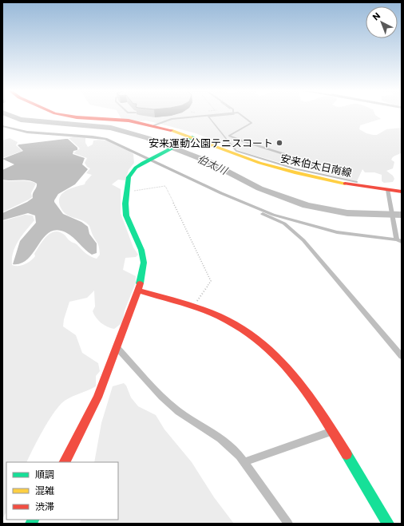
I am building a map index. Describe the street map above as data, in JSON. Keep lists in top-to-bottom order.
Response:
{
  "streets": {
    "street": ["安来伯太日南線"]
  },
  "water": ["伯太川"],
  "places": ["安来運動公園テニスコート"],
  "legend": ["順調", "混雑", "渋滞"],
  "north": "top left"
}
